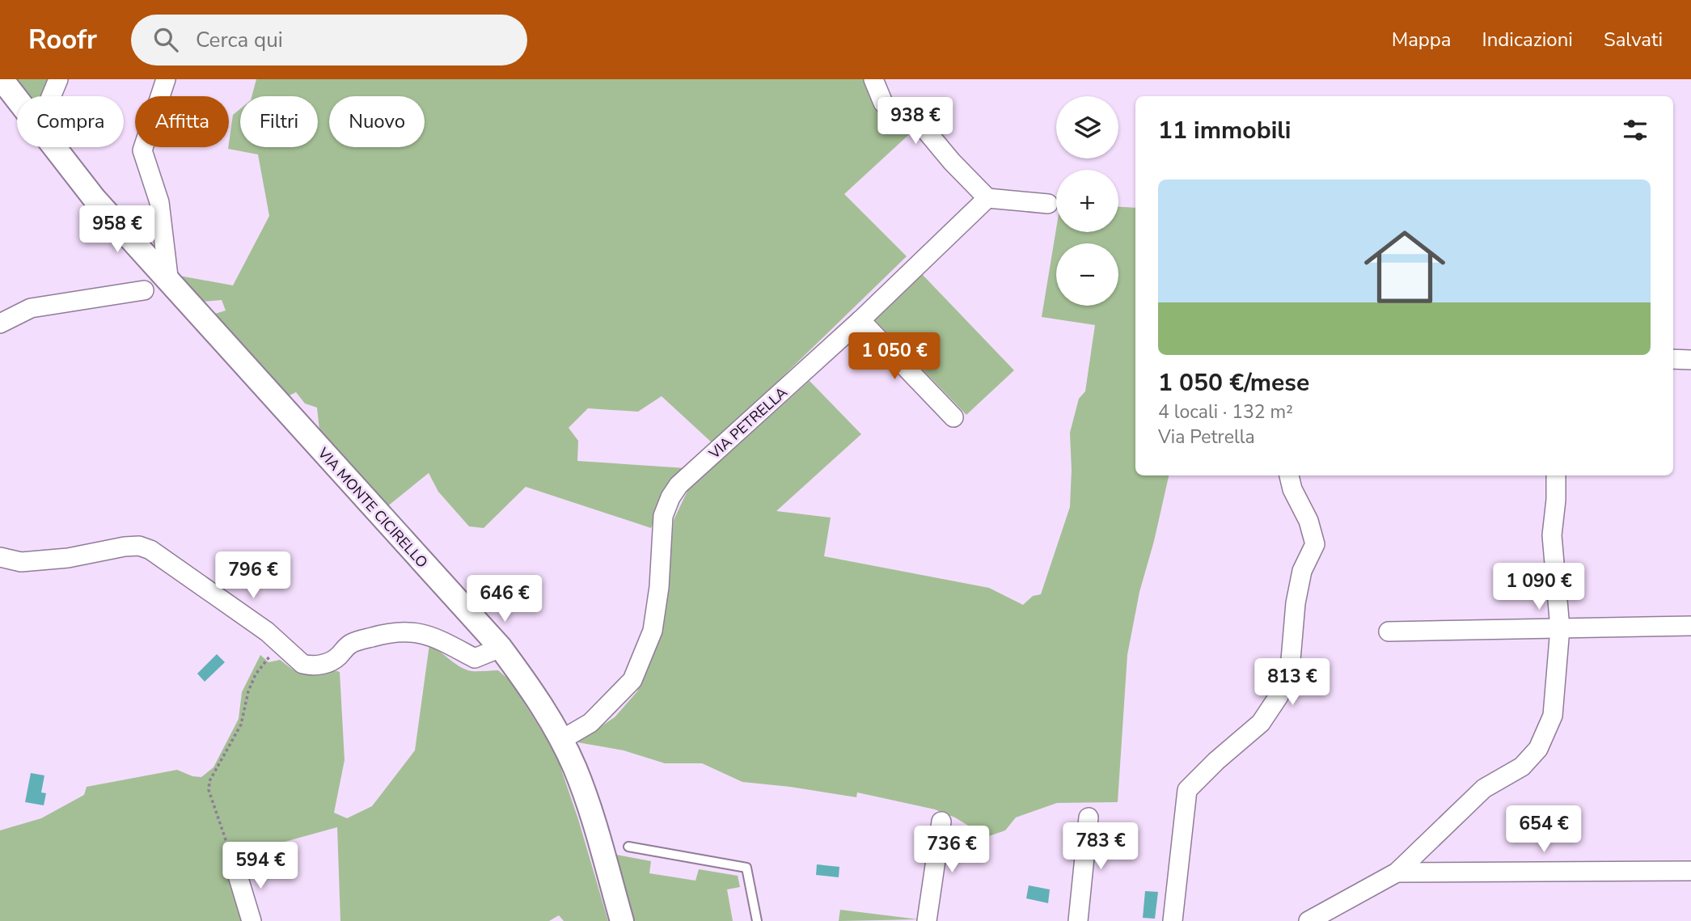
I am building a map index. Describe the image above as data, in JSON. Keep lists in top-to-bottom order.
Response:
{
  "streets": {
    "street": ["VIA PETRELLA", "VIA MONTE CICIRELLO"]
  },
  "crossings": [
    ["VIA PETRELLA", "VIA MONTE CICIRELLO"]
  ],
  "page": {
    "header": "Roofr",
    "search": "Cerca qui",
    "nav": ["Mappa", "Indicazioni", "Salvati"],
    "map_buttons": ["+", "−"],
    "chip": [
      "Compra",
      "Affitta",
      "Filtri",
      "Nuovo"
    ],
    "heading": "11 immobili",
    "price": [
      "938 €",
      "958 €",
      "1 050 €",
      "796 €",
      "1 090 €",
      "646 €",
      "813 €",
      "654 €",
      "783 €",
      "736 €",
      "594 €"
    ],
    "list": [
      {
        "name": "1 050 €/mese",
        "note": "4 locali · 132 m² · Via Petrella"
      }
    ]
  }
}
